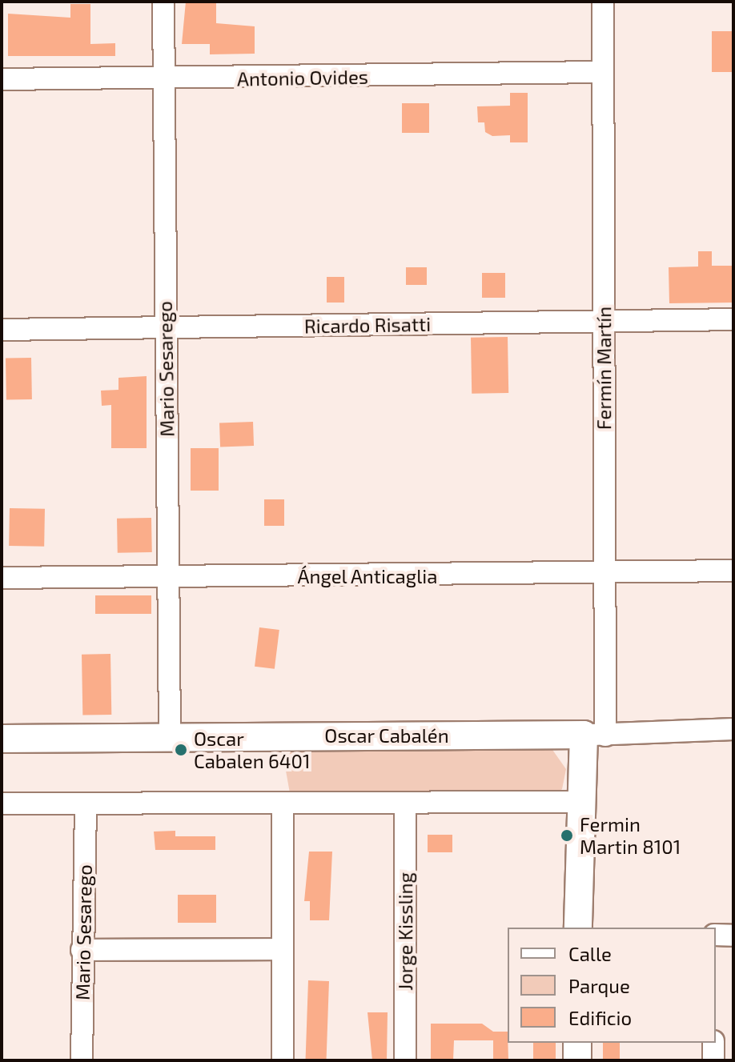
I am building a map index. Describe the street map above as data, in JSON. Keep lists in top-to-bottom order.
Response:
{
  "streets": {
    "main road": ["Fermín Martín", "Oscar Cabalén"],
    "street": [
      "Antonio Ovides",
      "Ricardo Risatti",
      "Mario Sesarego",
      "Ángel Anticaglia",
      "Jorge Kissling"
    ]
  },
  "crossings": [
    ["Antonio Ovides", "Fermín Martín"],
    ["Antonio Ovides", "Mario Sesarego"],
    ["Ricardo Risatti", "Fermín Martín"],
    ["Ricardo Risatti", "Mario Sesarego"],
    ["Fermín Martín", "Ángel Anticaglia"],
    ["Fermín Martín", "Oscar Cabalén"],
    ["Mario Sesarego", "Ángel Anticaglia"],
    ["Mario Sesarego", "Oscar Cabalén"]
  ],
  "places": ["Oscar Cabalen 6401", "Fermin Martin 8101"],
  "legend": ["Calle", "Parque", "Edificio"]
}
